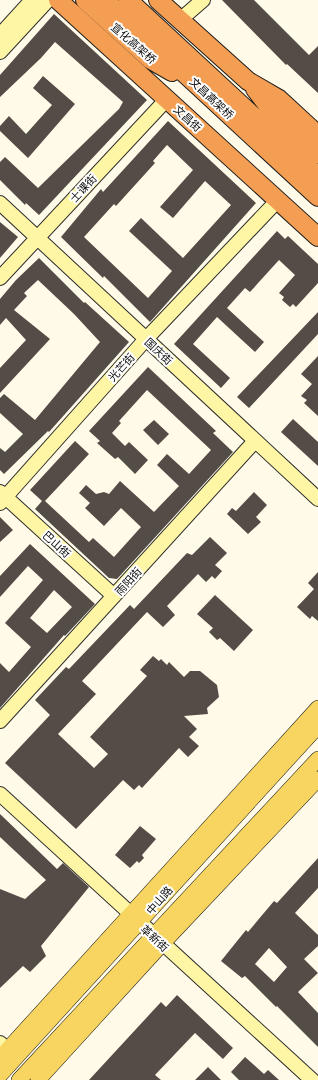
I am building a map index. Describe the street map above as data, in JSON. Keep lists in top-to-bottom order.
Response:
{
  "streets": {
    "highway": ["宣化高架桥", "文昌高架桥", "文昌街"],
    "main road": ["中山路"],
    "street": [
      "士课街",
      "国庆街",
      "光芒街",
      "巴山街",
      "雨阳街",
      "革新街"
    ]
  },
  "crossings": [
    ["宣化高架桥", "文昌高架桥"],
    ["文昌街", "士课街"],
    ["文昌街", "光芒街"],
    ["士课街", "国庆街"],
    ["国庆街", "光芒街"],
    ["国庆街", "雨阳街"],
    ["光芒街", "巴山街"],
    ["巴山街", "雨阳街"],
    ["中山路", "革新街"]
  ]
}
